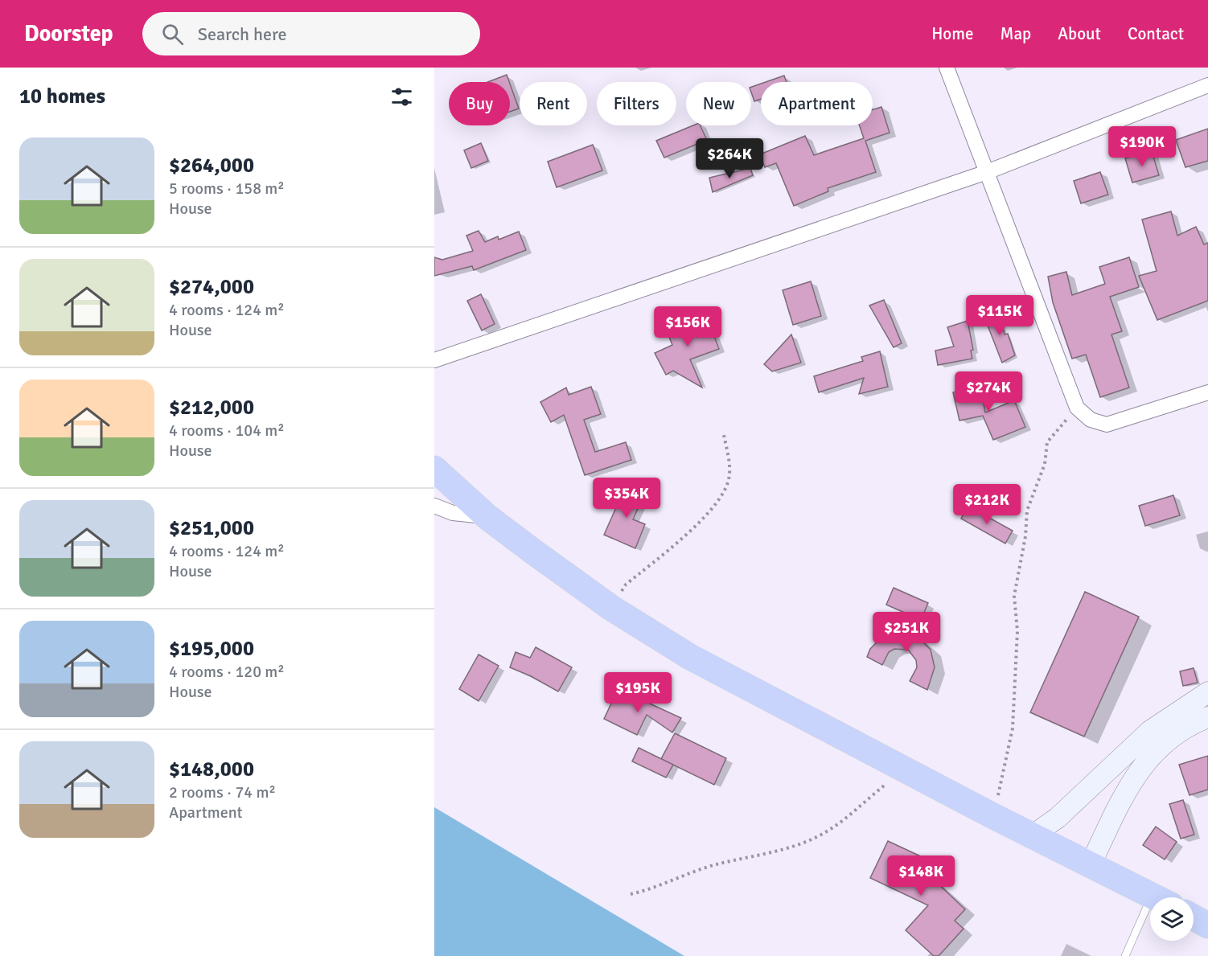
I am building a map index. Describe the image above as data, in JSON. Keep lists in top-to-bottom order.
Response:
{
  "page": {
    "header": "Doorstep",
    "search": "Search here",
    "nav": [
      "Home",
      "Map",
      "About",
      "Contact"
    ],
    "heading": "10 homes",
    "chip": [
      "Buy",
      "Rent",
      "Filters",
      "New",
      "Apartment"
    ],
    "list": [
      {
        "name": "$264,000",
        "note": "5 rooms · 158 m² · House"
      },
      {
        "name": "$274,000",
        "note": "4 rooms · 124 m² · House"
      },
      {
        "name": "$212,000",
        "note": "4 rooms · 104 m² · House"
      },
      {
        "name": "$251,000",
        "note": "4 rooms · 124 m² · House"
      },
      {
        "name": "$195,000",
        "note": "4 rooms · 120 m² · House"
      },
      {
        "name": "$148,000",
        "note": "2 rooms · 74 m² · Apartment"
      }
    ],
    "price": [
      "$190K",
      "$264K",
      "$115K",
      "$156K",
      "$274K",
      "$354K",
      "$212K",
      "$251K",
      "$195K",
      "$148K"
    ]
  }
}
